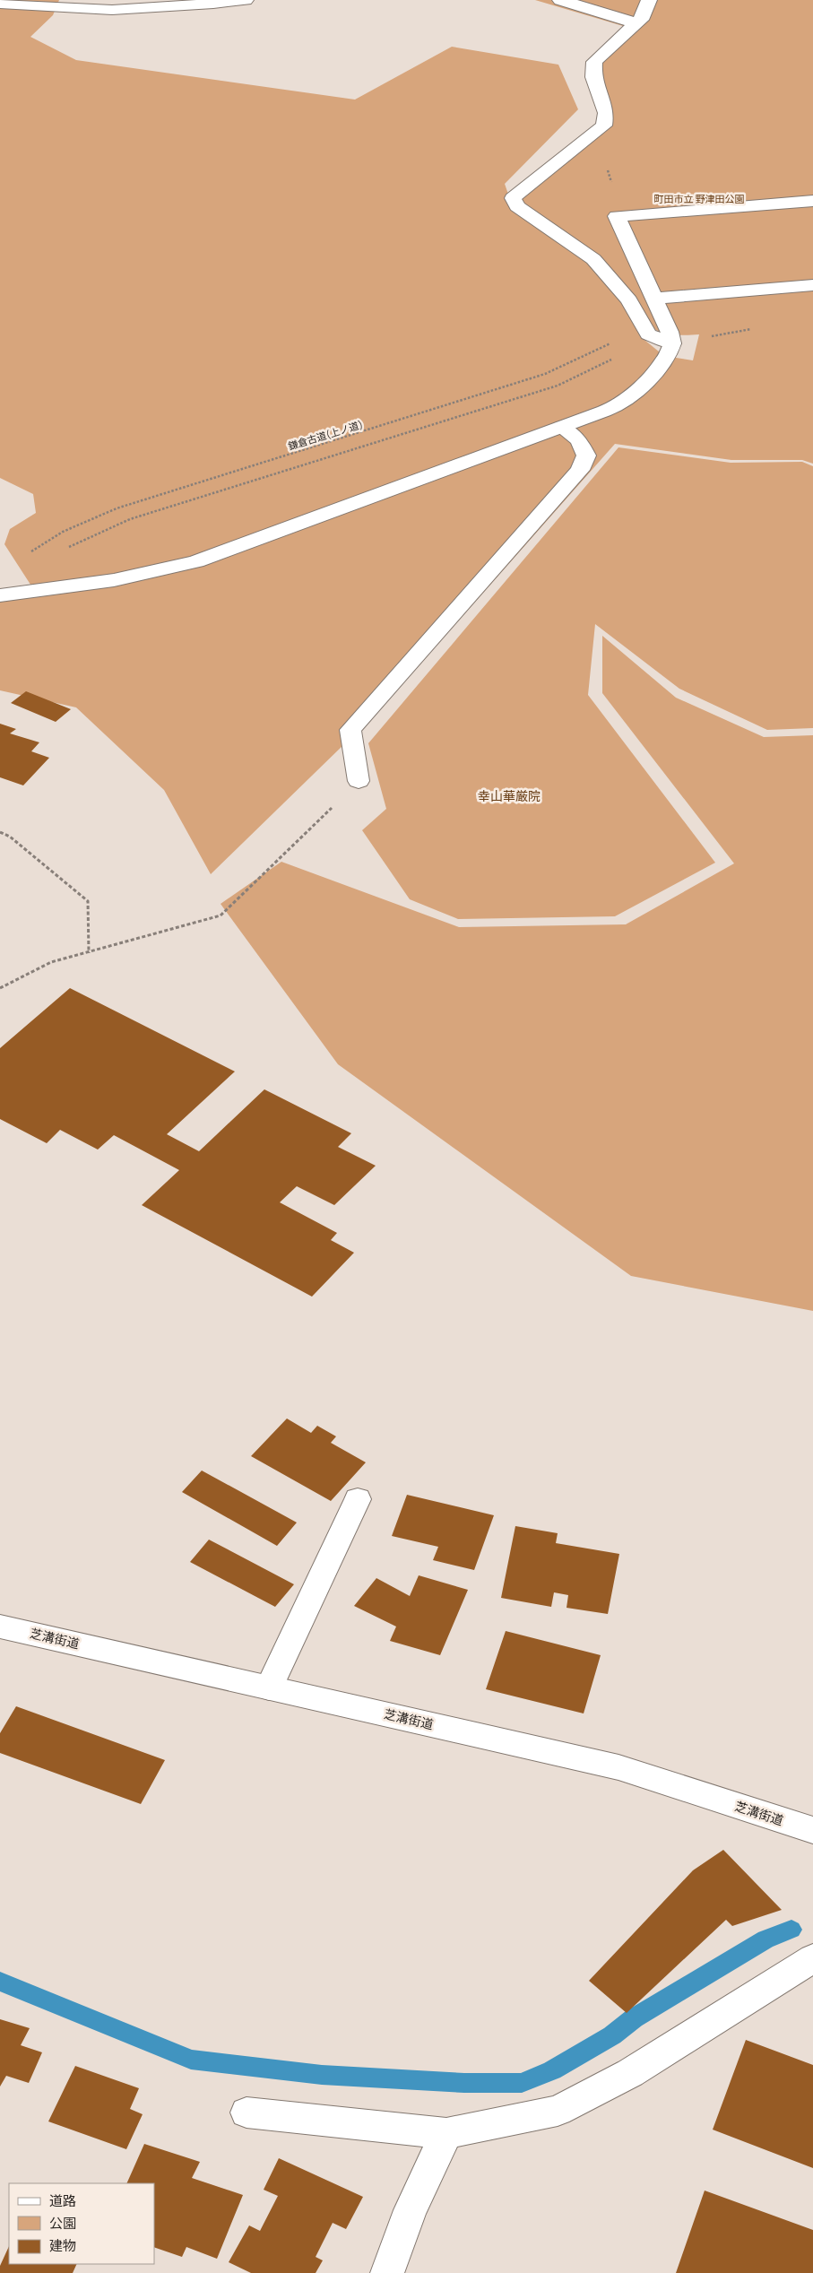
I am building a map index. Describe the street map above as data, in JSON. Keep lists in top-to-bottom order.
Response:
{
  "streets": {
    "street": ["芝溝街道"],
    "path": ["鎌倉古道(上ノ道)"]
  },
  "parks": ["町田市立 野津田公園", "幸山華厳院"],
  "legend": ["道路", "公園", "建物"]
}
